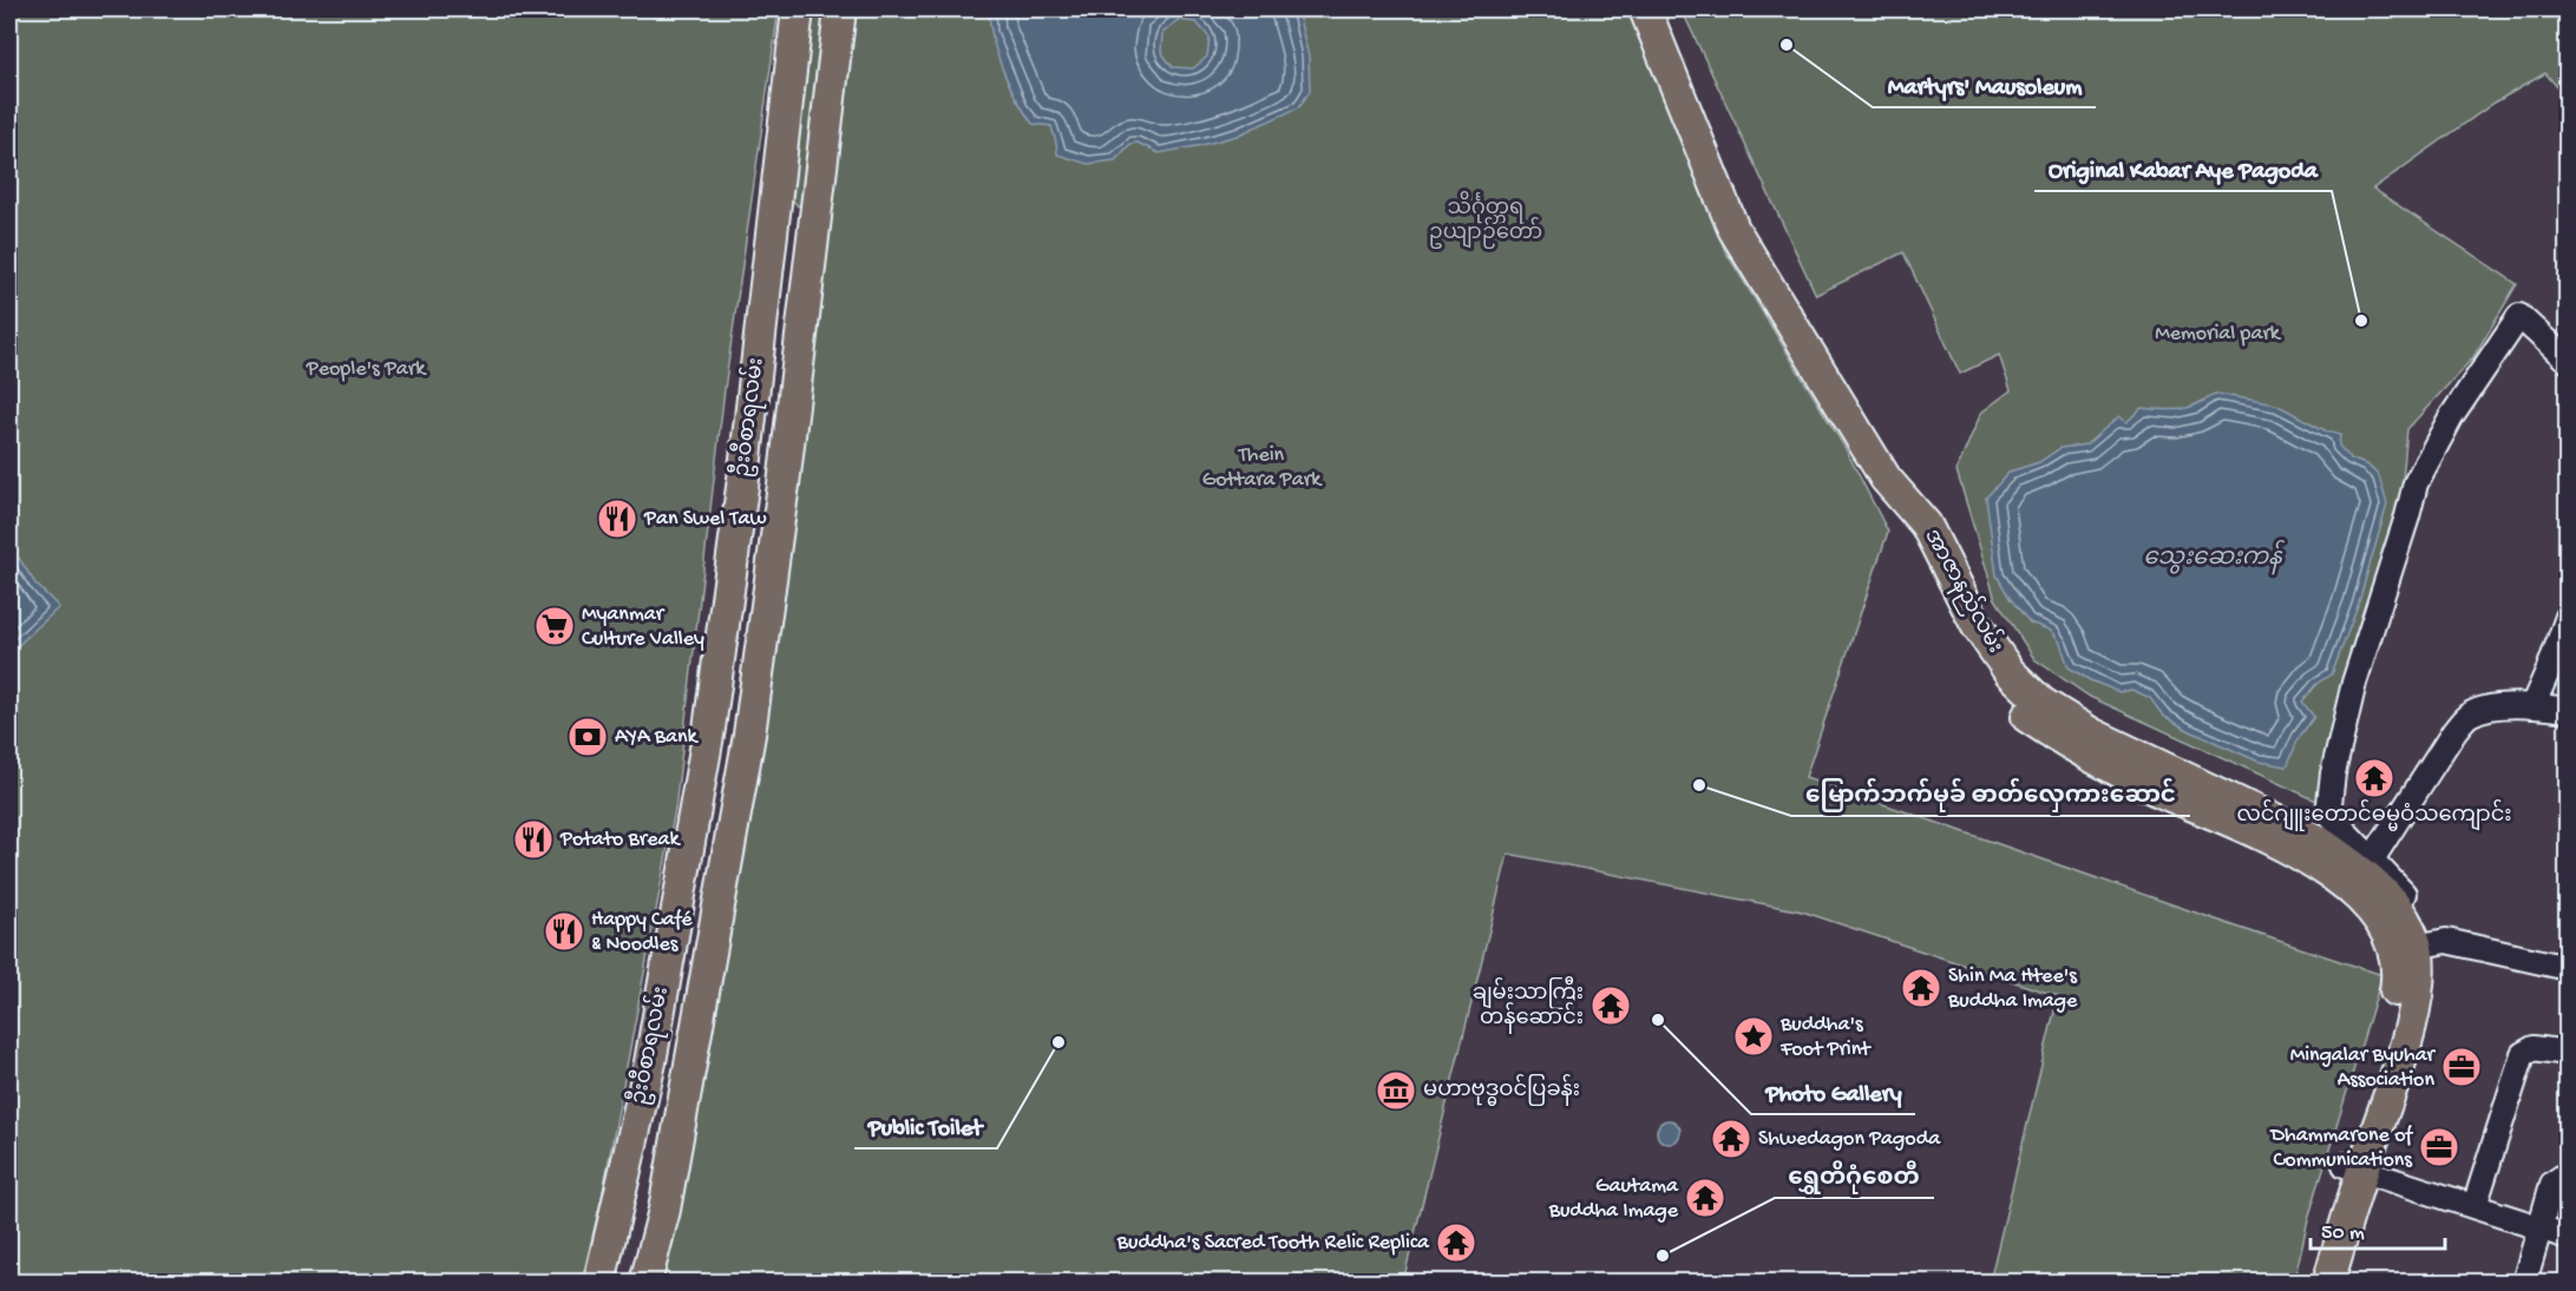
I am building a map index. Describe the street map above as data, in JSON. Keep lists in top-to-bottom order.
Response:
{
  "streets": {
    "main road": ["ဦးဝီစာရလမ်း", "အာဇာနည်လမ်း"]
  },
  "water": ["သွေးဆေးကန်"],
  "parks": [
    "သိင်္ဂုတ္တရ ဥယျာဉ်တော်",
    "Memorial park",
    "People's Park",
    "Thein Gottara Park"
  ],
  "places": {
    "other": [
      "Martyrs' Mausoleum",
      "Original Kabar Aye Pagoda",
      "မြောက်ဘက်မုခ် ဓာတ်လှေကားဆောင်",
      "Photo Gallery",
      "Public Toilet",
      "ရွှေတိဂုံစေတီ"
    ],
    "restaurant": ["Pan Swel Taw", "Potato Break", "Happy Café & Noodles"],
    "supermarket": ["Myanmar Culture Valley"],
    "bank": ["AYA Bank"],
    "temple": [
      "လင်ဂျူးတောင်ဓမ္မဝံသကျောင်း",
      "Shin Ma Htee's Buddha Image",
      "ချမ်းသာကြီး တန်ဆောင်း",
      "Shwedagon Pagoda",
      "Gautama Buddha Image",
      "Buddha's Sacred Tooth Relic Replica"
    ],
    "place": ["Buddha's Foot Print"],
    "office": ["Mingalar Byuhar Association", "Dhammarone of Communications"],
    "museum": ["မဟာဗုဒ္ဓဝင်ပြခန်း"]
  },
  "scale_bar": "50 m"
}
